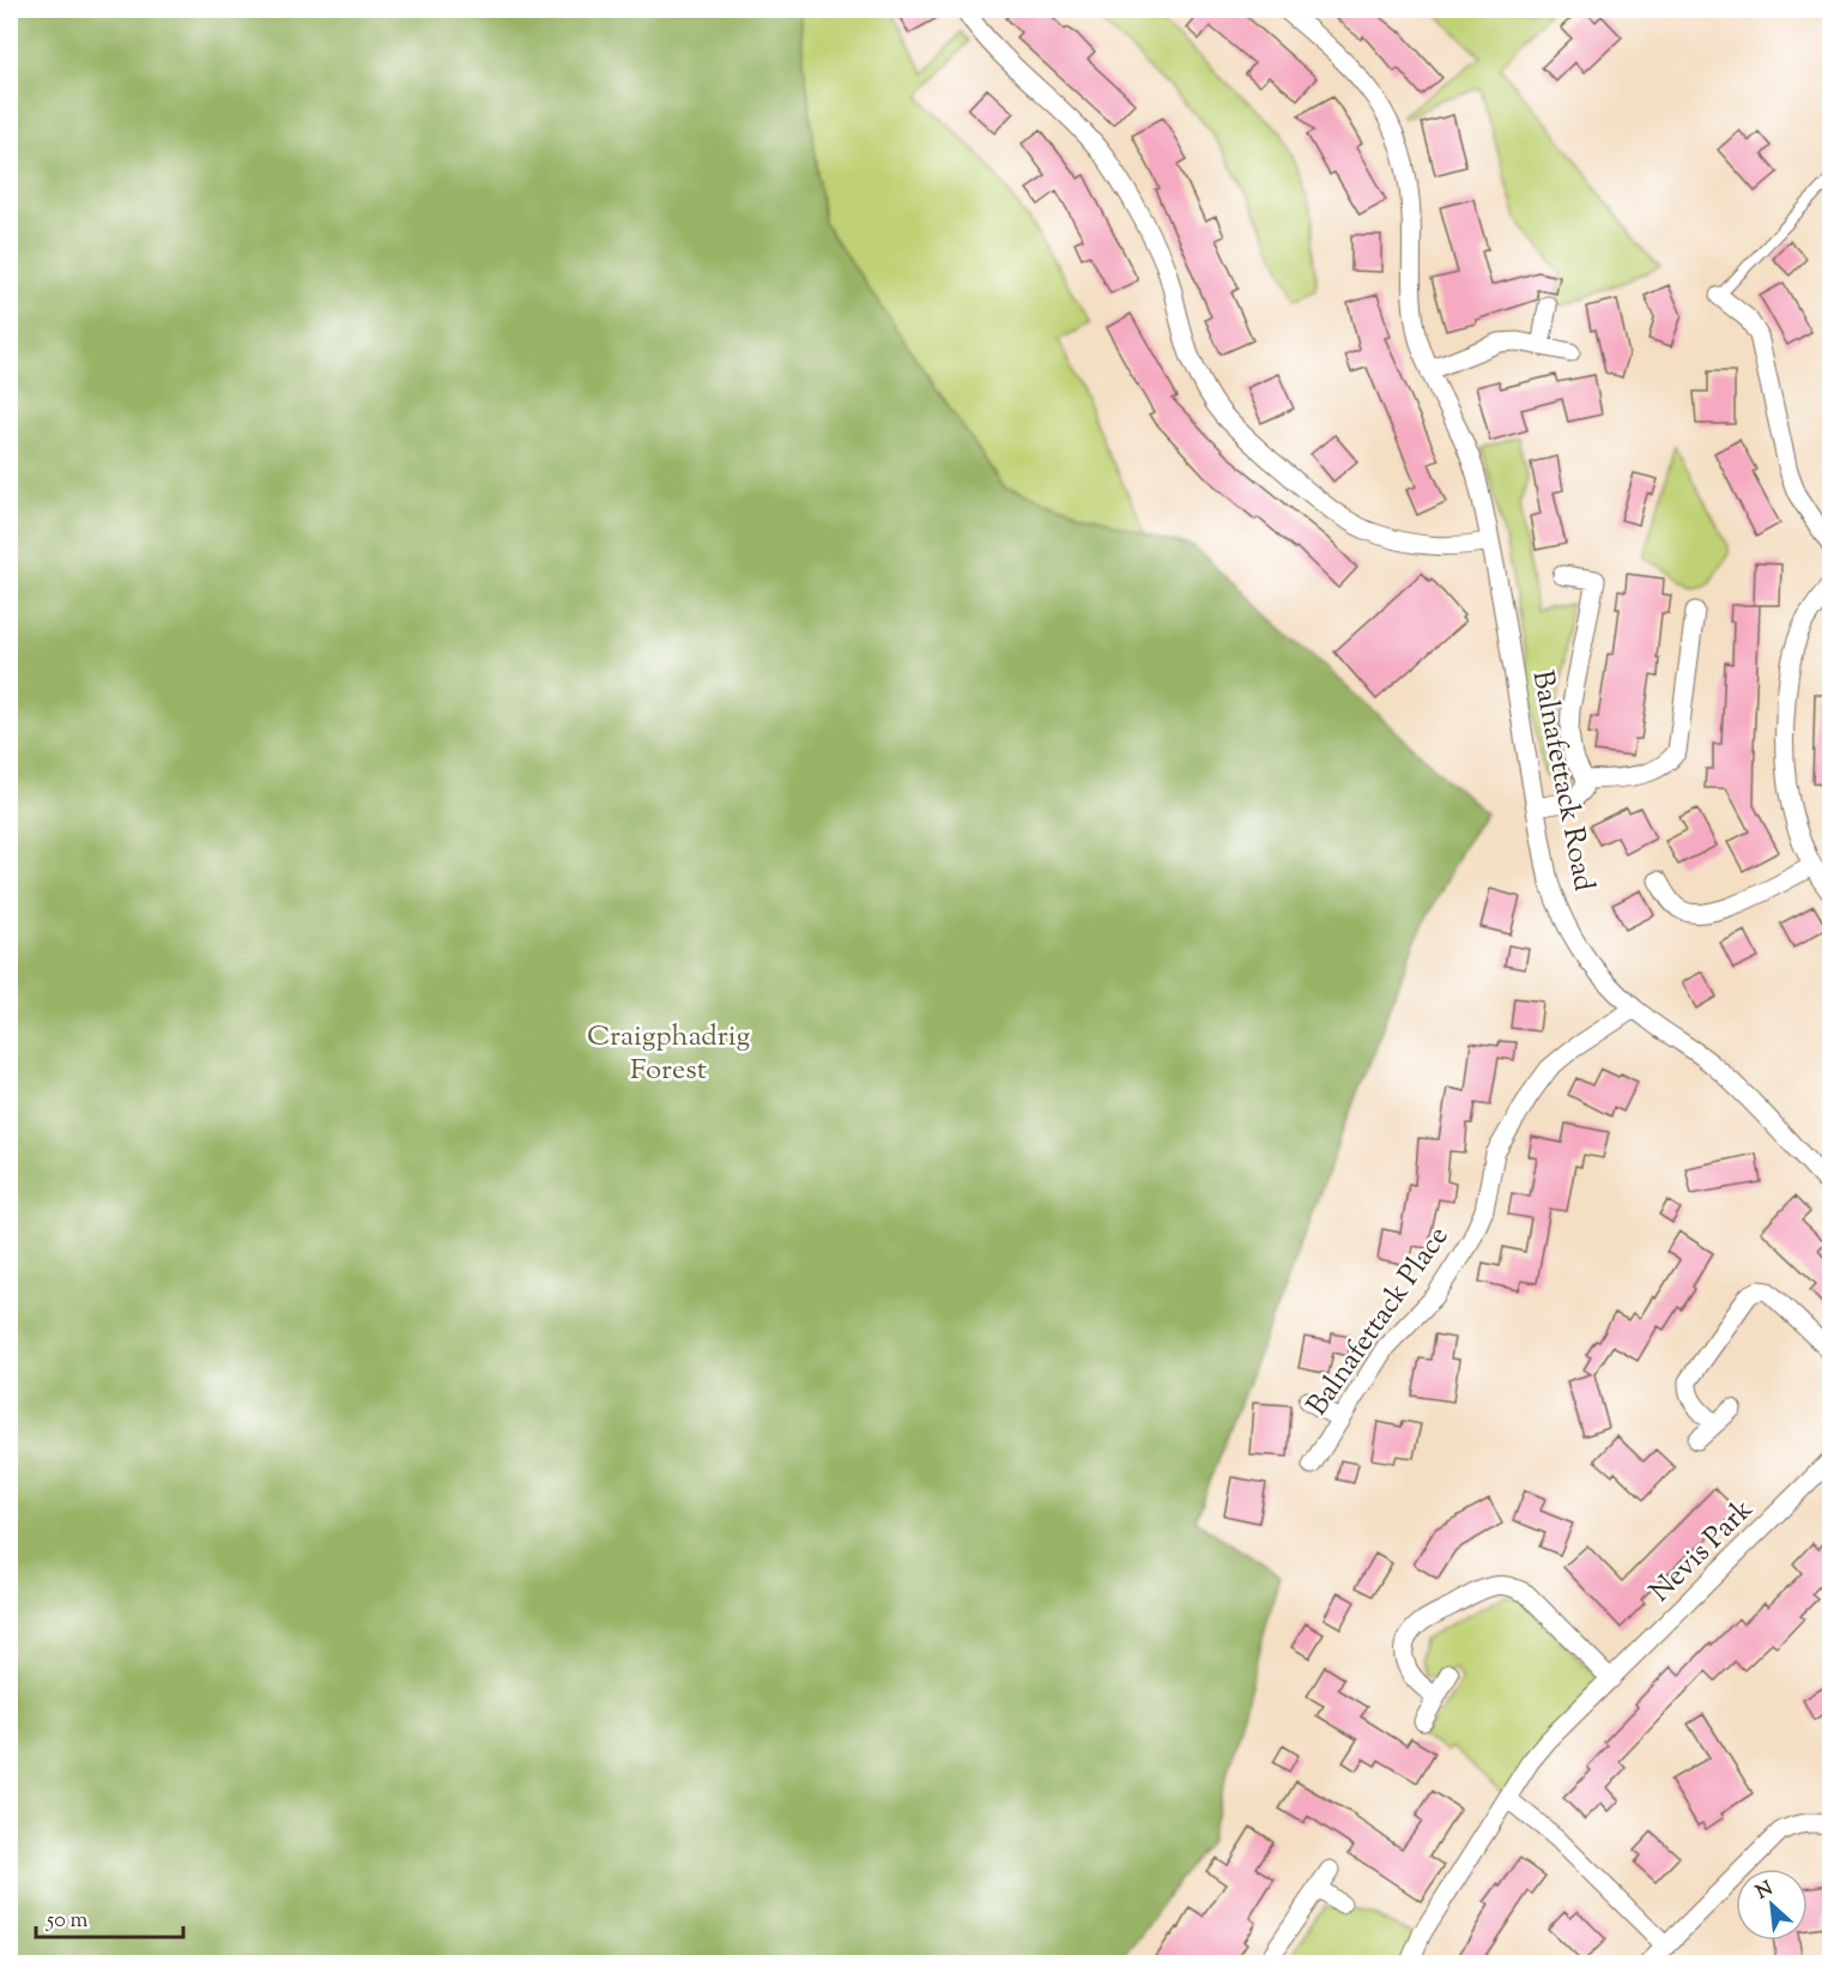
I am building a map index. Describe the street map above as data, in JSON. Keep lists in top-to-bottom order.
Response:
{
  "streets": {
    "street": ["Balnafettack Road", "Balnafettack Place", "Nevis Park"]
  },
  "crossings": [
    ["Balnafettack Road", "Balnafettack Place"]
  ],
  "parks": ["Craigphadrig Forest"],
  "scale_bar": "50 m",
  "north": "top left"
}
